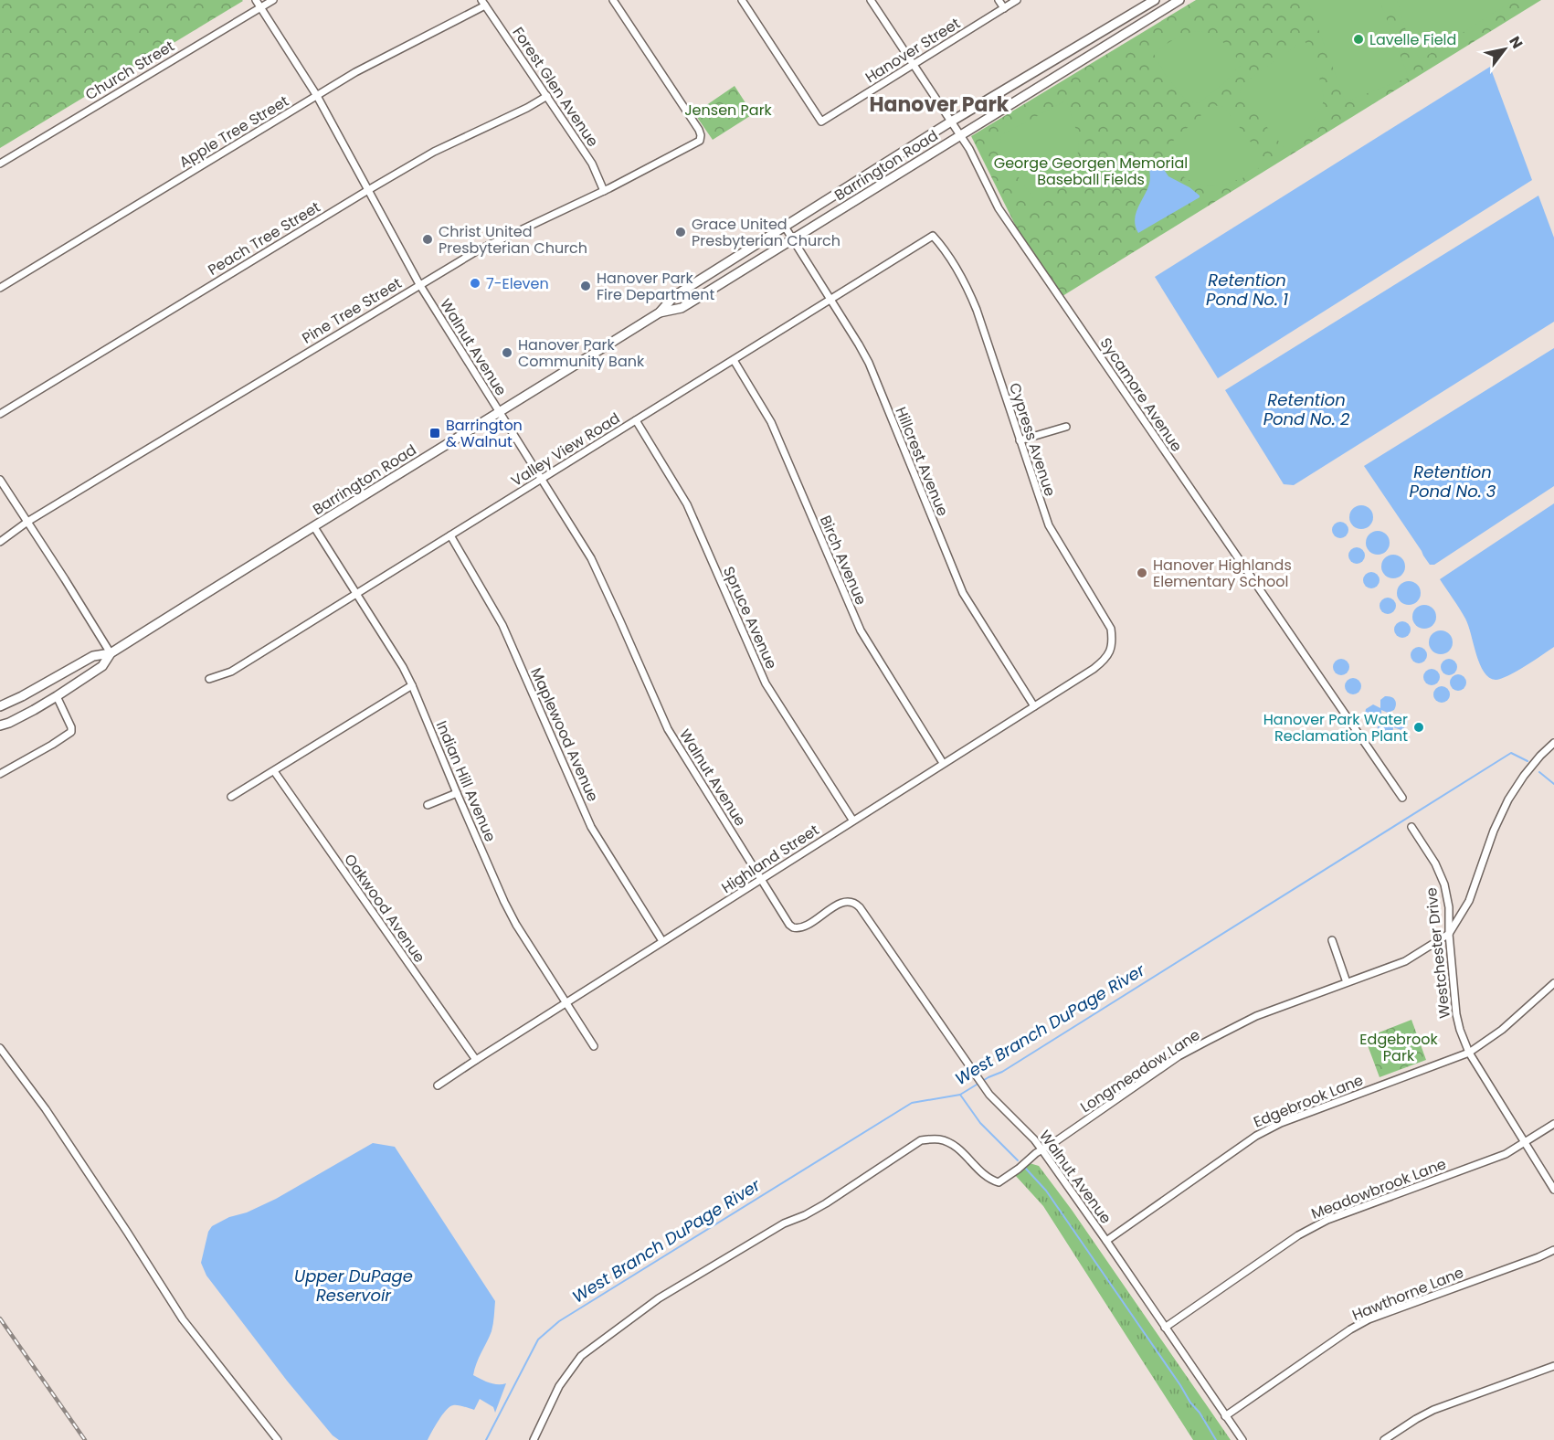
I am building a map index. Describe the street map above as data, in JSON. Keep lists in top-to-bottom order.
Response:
{
  "streets": {
    "main road": ["Barrington Road"],
    "street": [
      "Hanover Street",
      "Church Street",
      "Forest Glen Avenue",
      "Apple Tree Street",
      "Peach Tree Street",
      "Pine Tree Street",
      "Walnut Avenue",
      "Sycamore Avenue",
      "Cypress Avenue",
      "Valley View Road",
      "Hillcrest Avenue",
      "Birch Avenue",
      "Spruce Avenue",
      "Maplewood Avenue",
      "Indian Hill Avenue",
      "Highland Street",
      "Oakwood Avenue",
      "Westchester Drive",
      "Longmeadow Lane",
      "Edgebrook Lane",
      "Meadowbrook Lane",
      "Hawthorne Lane"
    ]
  },
  "crossings": [
    ["Hanover Street", "Sycamore Avenue"],
    ["Church Street", "Walnut Avenue"],
    ["Forest Glen Avenue", "Apple Tree Street"],
    ["Forest Glen Avenue", "Peach Tree Street"],
    ["Forest Glen Avenue", "Pine Tree Street"],
    ["Apple Tree Street", "Walnut Avenue"],
    ["Barrington Road", "Walnut Avenue"],
    ["Barrington Road", "Sycamore Avenue"],
    ["Barrington Road", "Hillcrest Avenue"],
    ["Barrington Road", "Indian Hill Avenue"],
    ["Peach Tree Street", "Walnut Avenue"],
    ["Pine Tree Street", "Walnut Avenue"],
    ["Walnut Avenue", "Valley View Road"],
    ["Walnut Avenue", "Highland Street"],
    ["Walnut Avenue", "Longmeadow Lane"],
    ["Walnut Avenue", "Edgebrook Lane"],
    ["Walnut Avenue", "Meadowbrook Lane"],
    ["Walnut Avenue", "Hawthorne Lane"],
    ["Cypress Avenue", "Valley View Road"],
    ["Cypress Avenue", "Highland Street"],
    ["Valley View Road", "Hillcrest Avenue"],
    ["Valley View Road", "Birch Avenue"],
    ["Valley View Road", "Spruce Avenue"],
    ["Valley View Road", "Maplewood Avenue"],
    ["Valley View Road", "Indian Hill Avenue"],
    ["Hillcrest Avenue", "Highland Street"],
    ["Birch Avenue", "Highland Street"],
    ["Spruce Avenue", "Highland Street"],
    ["Maplewood Avenue", "Highland Street"],
    ["Indian Hill Avenue", "Highland Street"],
    ["Highland Street", "Oakwood Avenue"],
    ["Westchester Drive", "Longmeadow Lane"],
    ["Westchester Drive", "Edgebrook Lane"],
    ["Westchester Drive", "Meadowbrook Lane"]
  ],
  "districts": ["Hanover Park"],
  "water": [
    "Retention Pond No. 1",
    "Retention Pond No. 2",
    "Retention Pond No. 3",
    "West Branch DuPage River",
    "Upper DuPage Reservoir"
  ],
  "parks": ["Jensen Park", "George Georgen Memorial Baseball Fields", "Edgebrook Park"],
  "places": {
    "other": [
      "Lavelle Field",
      "Grace United Presbyterian Church",
      "Christ United Presbyterian Church",
      "7-Eleven",
      "Hanover Park Fire Department",
      "Hanover Park Community Bank",
      "Hanover Highlands Elementary School",
      "Hanover Park Water Reclamation Plant"
    ],
    "transit": ["Barrington & Walnut"]
  },
  "north": "top right"
}
